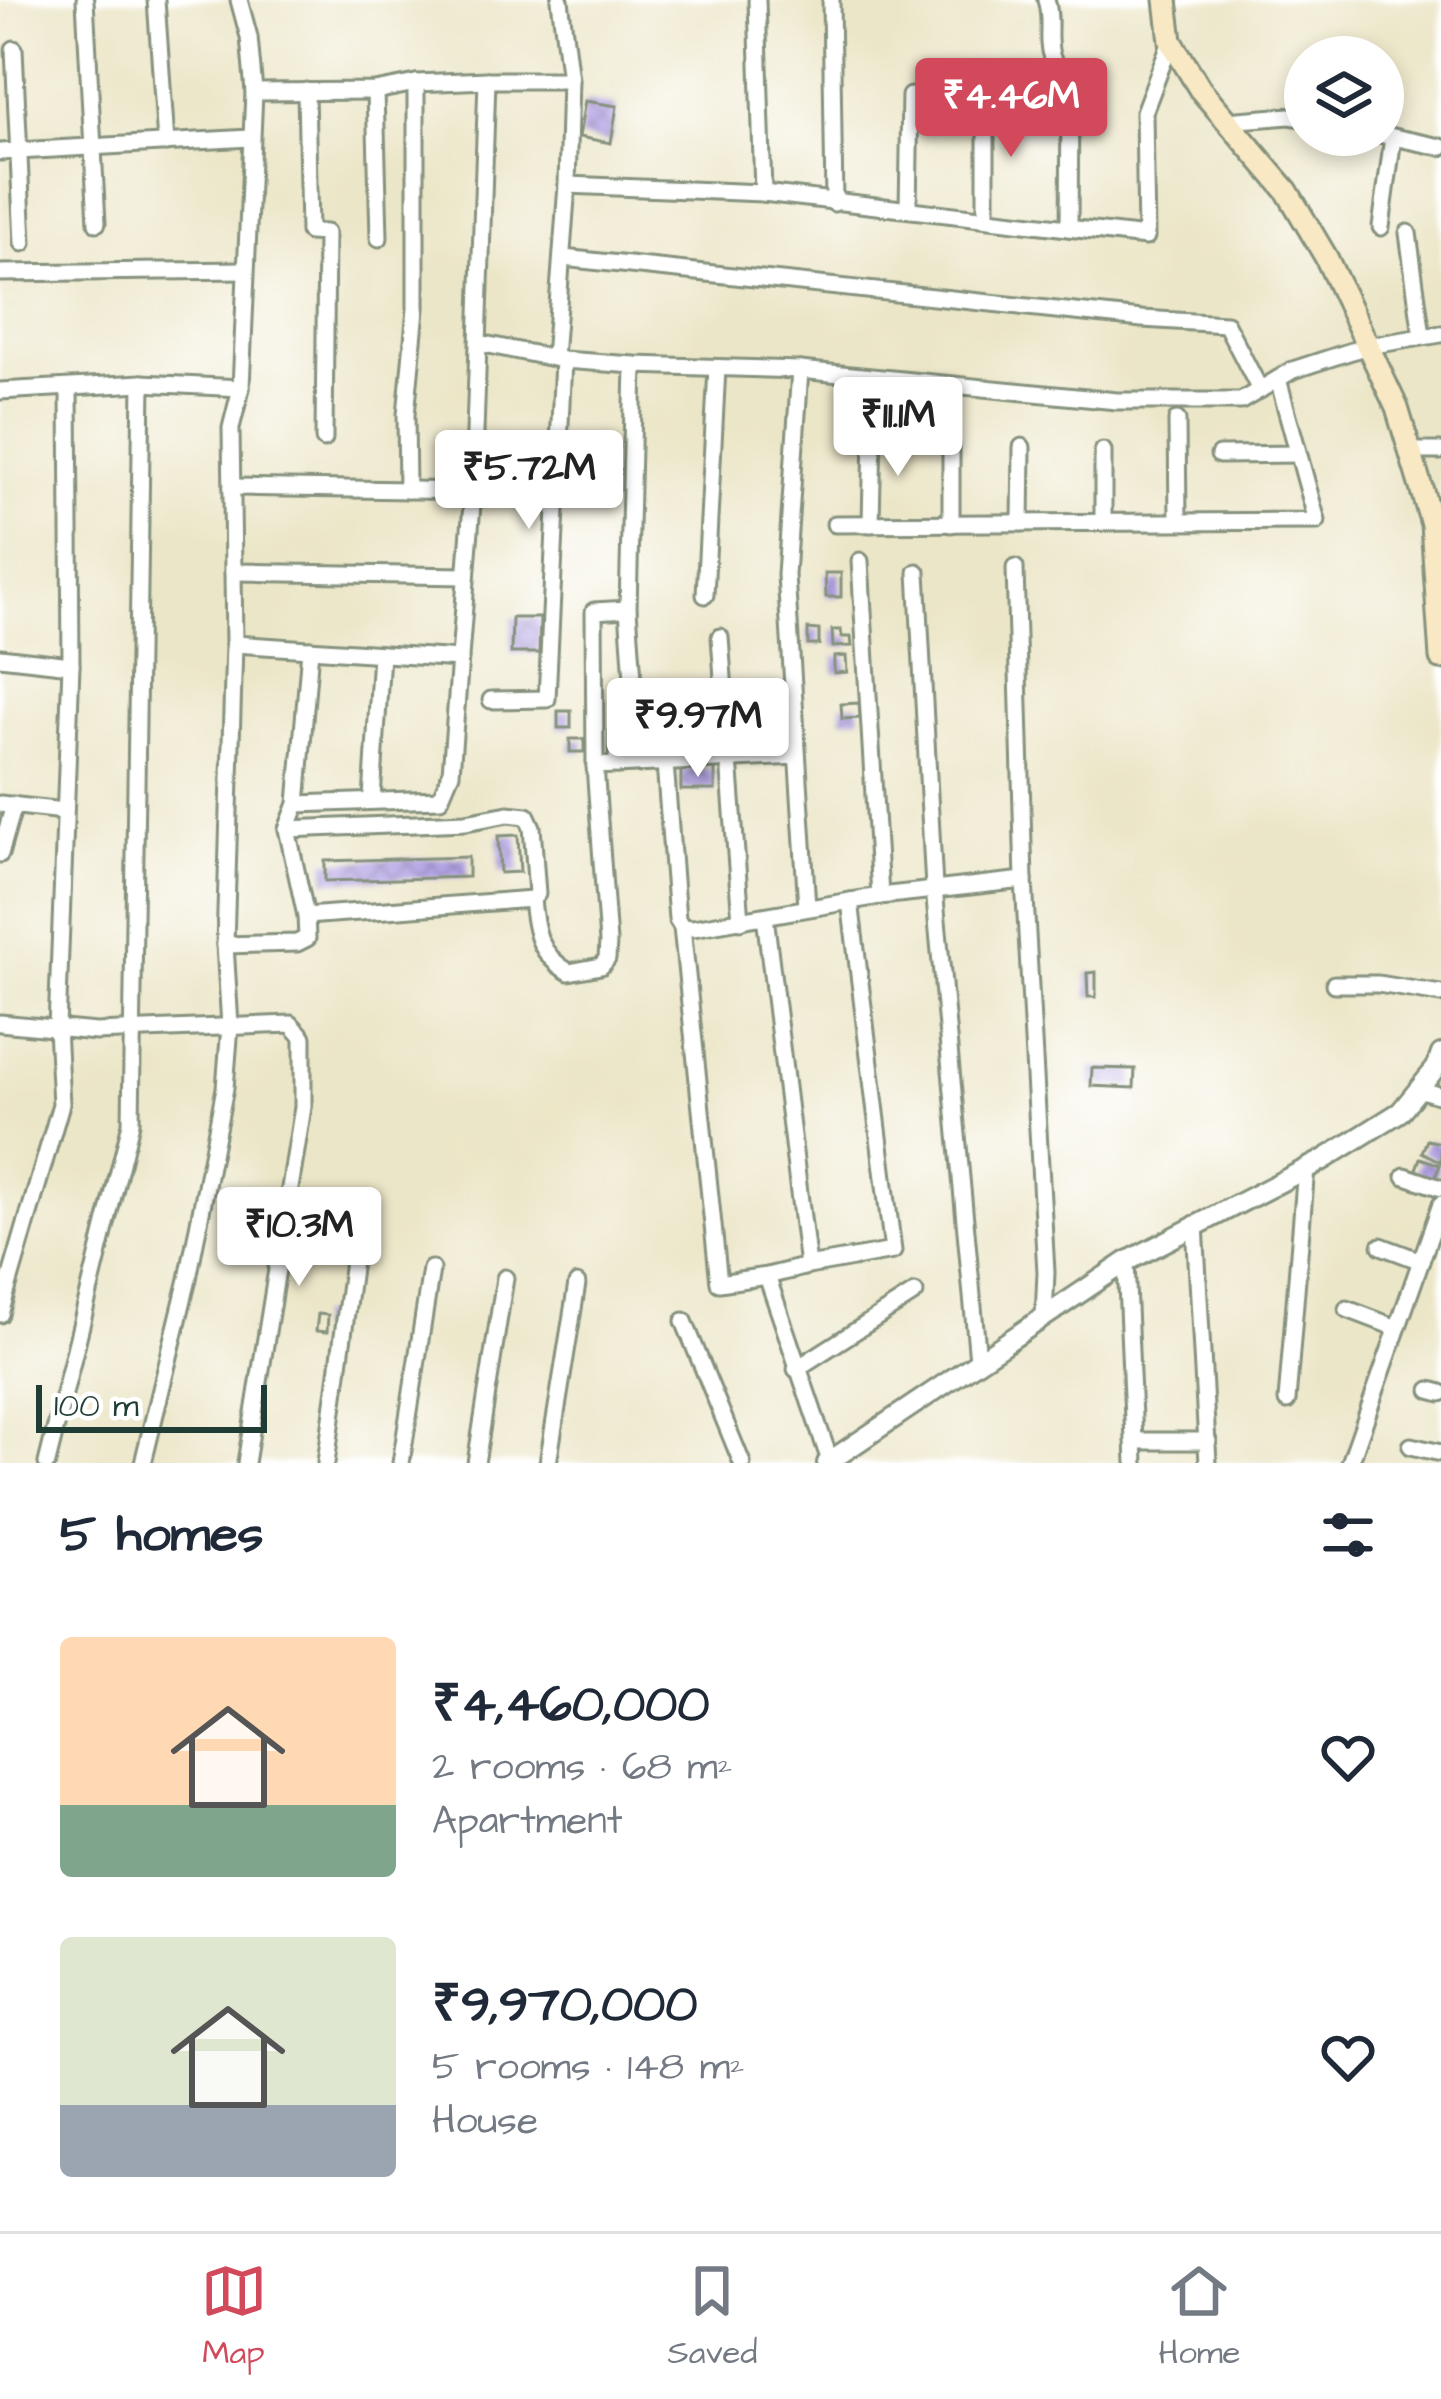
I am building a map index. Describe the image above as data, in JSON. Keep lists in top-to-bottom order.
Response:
{
  "scale_bar": "100 m",
  "page": {
    "price": [
      "₹4.46M",
      "₹11.1M",
      "₹5.72M",
      "₹9.97M",
      "₹10.3M"
    ],
    "scale": "100 m",
    "heading": "5 homes",
    "list": [
      {
        "name": "₹4,460,000",
        "note": "2 rooms · 68 m² · Apartment"
      },
      {
        "name": "₹9,970,000",
        "note": "5 rooms · 148 m² · House"
      }
    ],
    "tabs": ["Map", "Saved", "Home"]
  }
}
